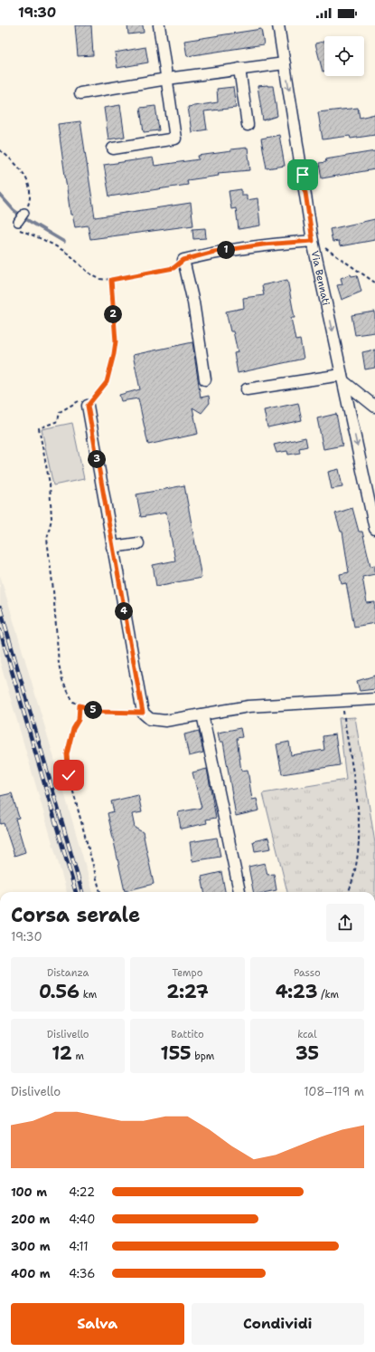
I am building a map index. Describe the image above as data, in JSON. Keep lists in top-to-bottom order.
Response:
{
  "streets": {
    "street": ["Via Bennati"]
  },
  "one_way": ["Via Bennati"],
  "page": {
    "status": "19:30",
    "pins": [
      "1",
      "2",
      "3",
      "4",
      "5"
    ],
    "heading": ["Corsa serale", "19:30"],
    "stats": [
      ["Distanza", "0.56 km"],
      ["Tempo", "2:27"],
      ["Passo", "4:23 /km"],
      ["Dislivello", "12 m"],
      ["Battito", "155 bpm"],
      ["kcal", "35"]
    ],
    "chart": ["Dislivello", "108–119 m"],
    "list": [
      {
        "name": "100 m",
        "note": "4:22"
      },
      {
        "name": "200 m",
        "note": "4:40"
      },
      {
        "name": "300 m",
        "note": "4:11"
      },
      {
        "name": "400 m",
        "note": "4:36"
      }
    ],
    "buttons": ["Salva", "Condividi"]
  }
}
